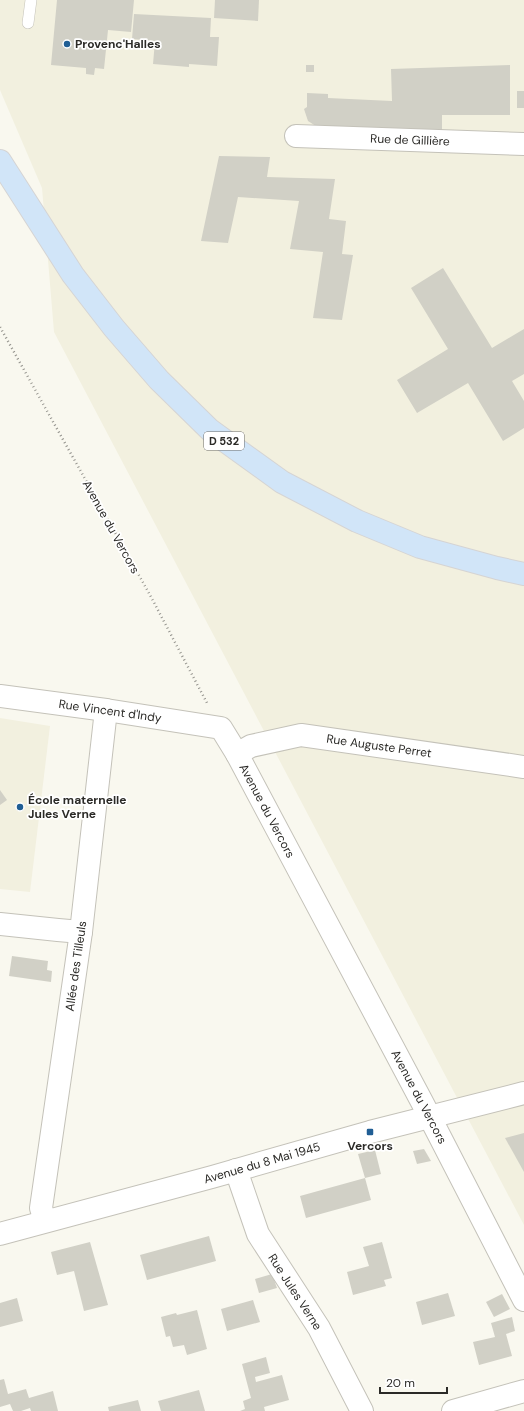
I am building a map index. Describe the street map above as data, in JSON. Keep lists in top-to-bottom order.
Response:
{
  "streets": {
    "main road": ["D 532"],
    "street": [
      "Rue de Gillière",
      "Avenue du Vercors",
      "Rue Vincent d'Indy",
      "Rue Auguste Perret",
      "Allée des Tilleuls",
      "Avenue du 8 Mai 1945",
      "Rue Jules Verne"
    ]
  },
  "crossings": [
    ["Avenue du Vercors", "Rue Vincent d'Indy"],
    ["Avenue du Vercors", "Rue Auguste Perret"],
    ["Avenue du Vercors", "Avenue du 8 Mai 1945"],
    ["Rue Vincent d'Indy", "Allée des Tilleuls"],
    ["Allée des Tilleuls", "Avenue du 8 Mai 1945"],
    ["Avenue du 8 Mai 1945", "Rue Jules Verne"]
  ],
  "places": {
    "other": ["Provenc'Halles", "École maternelle Jules Verne"],
    "transit": ["Vercors"]
  },
  "scale_bar": "20 m"
}
